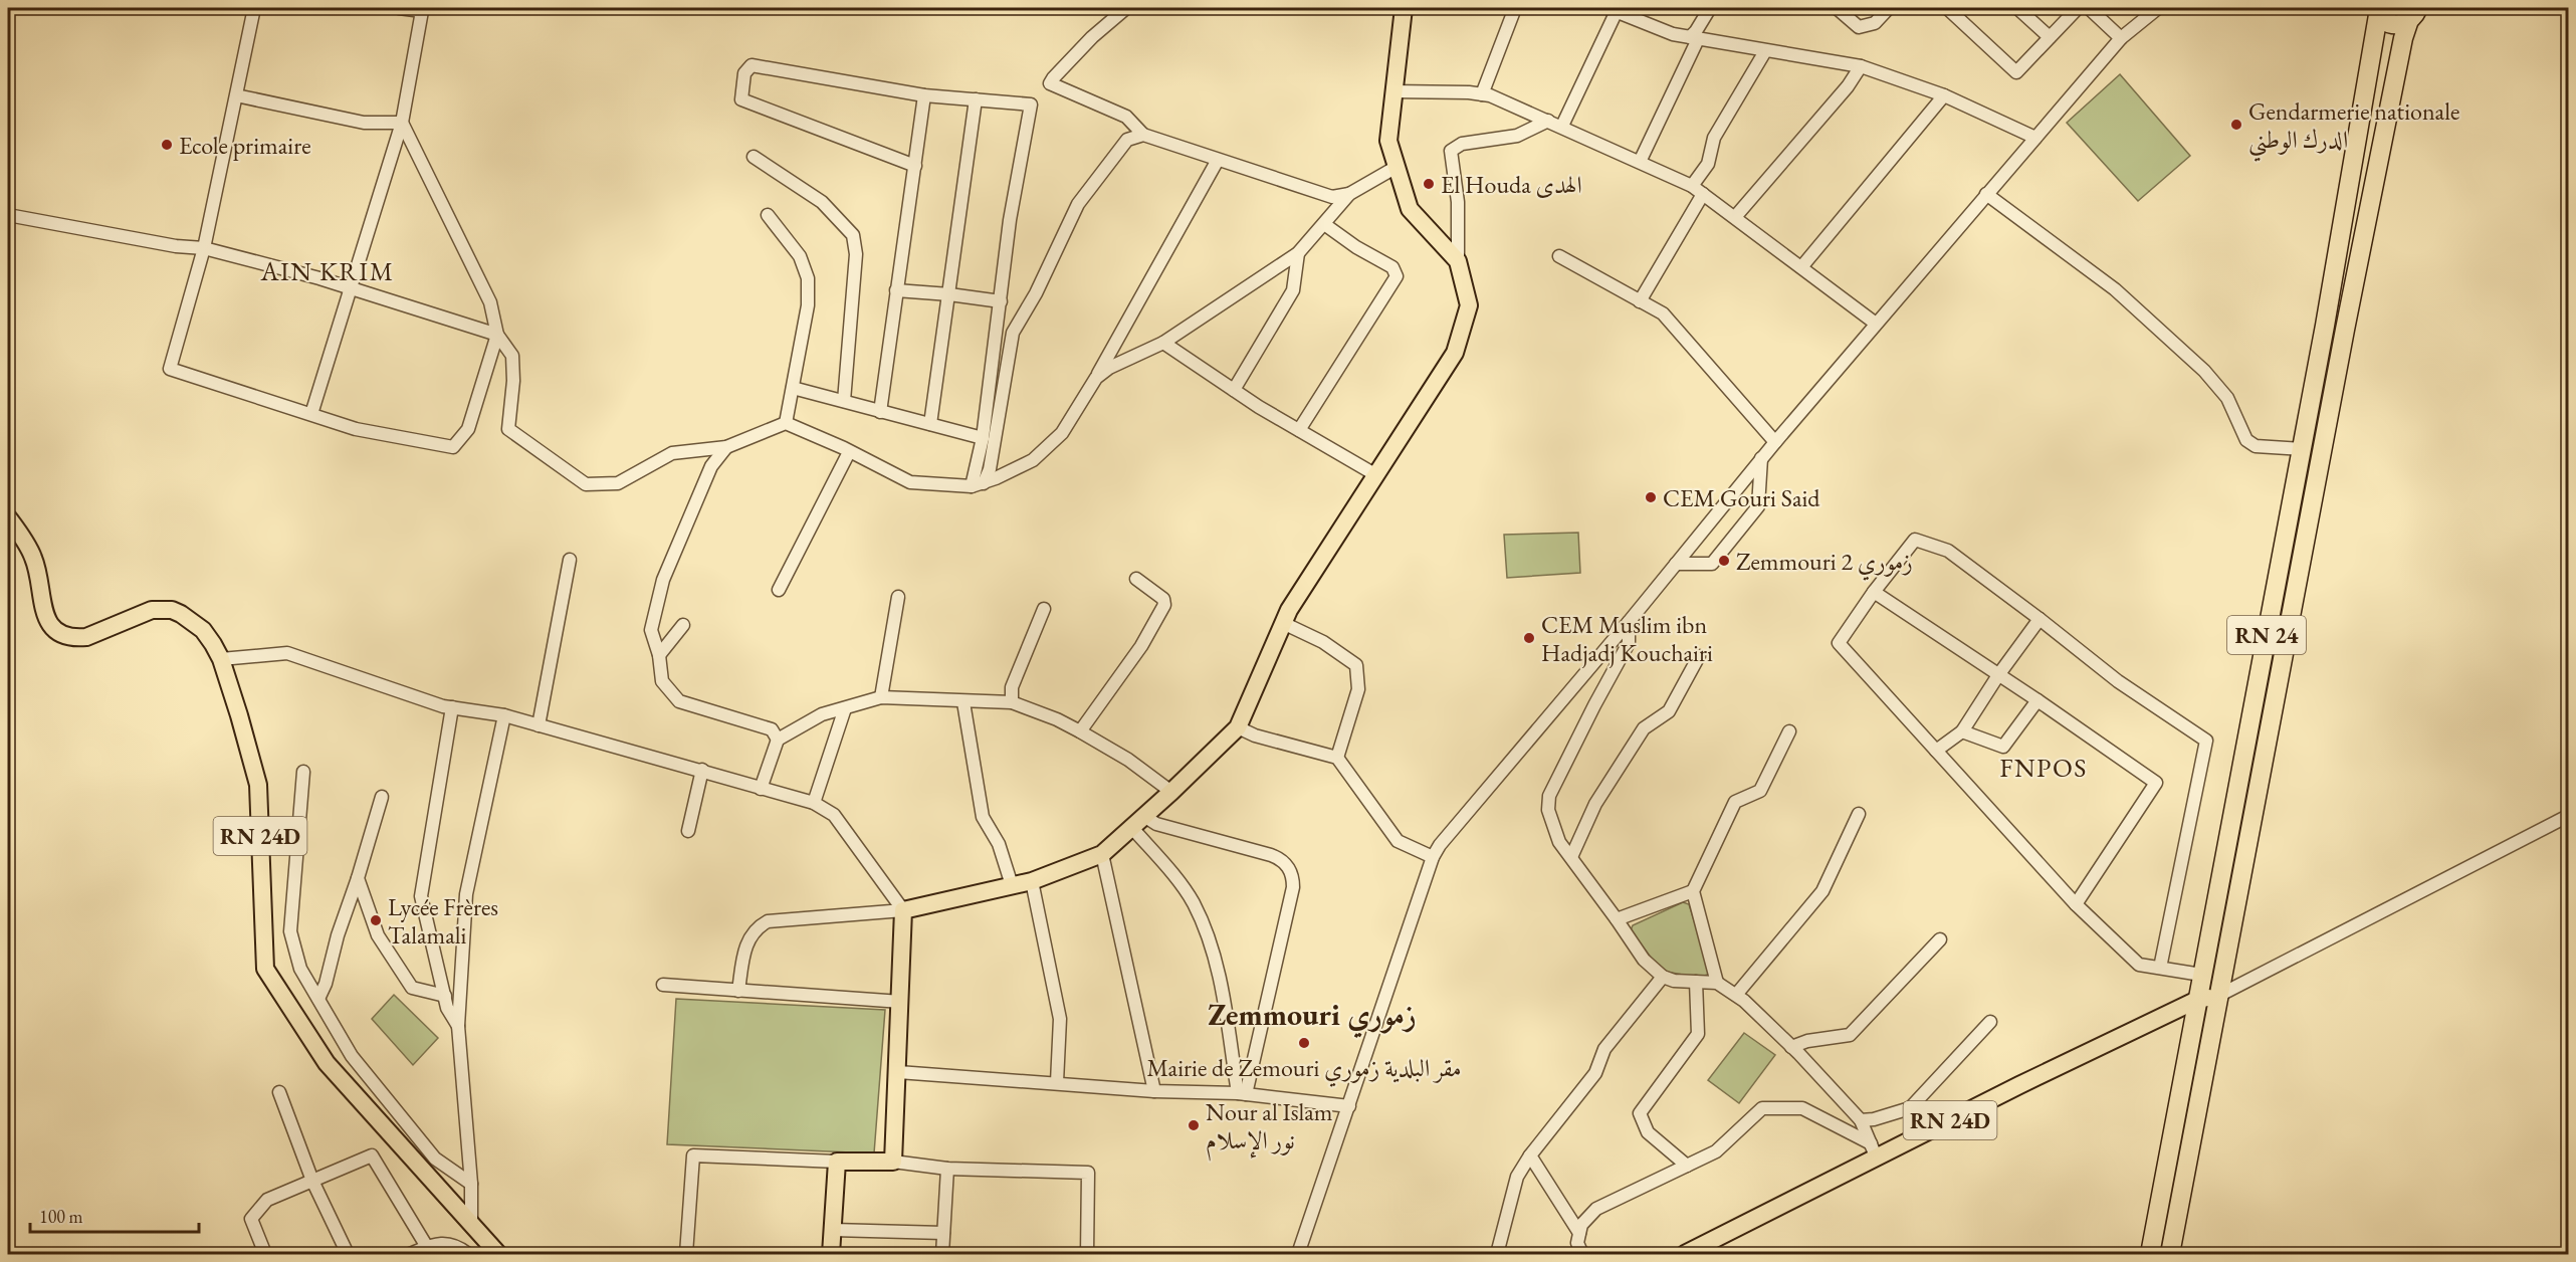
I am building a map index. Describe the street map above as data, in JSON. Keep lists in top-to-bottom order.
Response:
{
  "streets": {
    "highway": ["RN 24"],
    "main road": ["RN 24D"]
  },
  "crossings": [
    ["RN 24", "RN 24D"]
  ],
  "districts": ["AIN KRIM", "FNPOS", "Zemmouri زموري"],
  "places": [
    "Gendarmerie nationale الدرك الوطني",
    "Ecole primaire",
    "El Houda الهدى",
    "CEM Gouri Said",
    "Zemmouri 2 زموري",
    "CEM Muslim ibn Hadjadj Kouchairi",
    "Lycée Frères Talamali",
    "Mairie de Zemouri مقر البلدية زموري",
    "Nour al Islam نور الإسلام"
  ],
  "scale_bar": "100 m"
}
